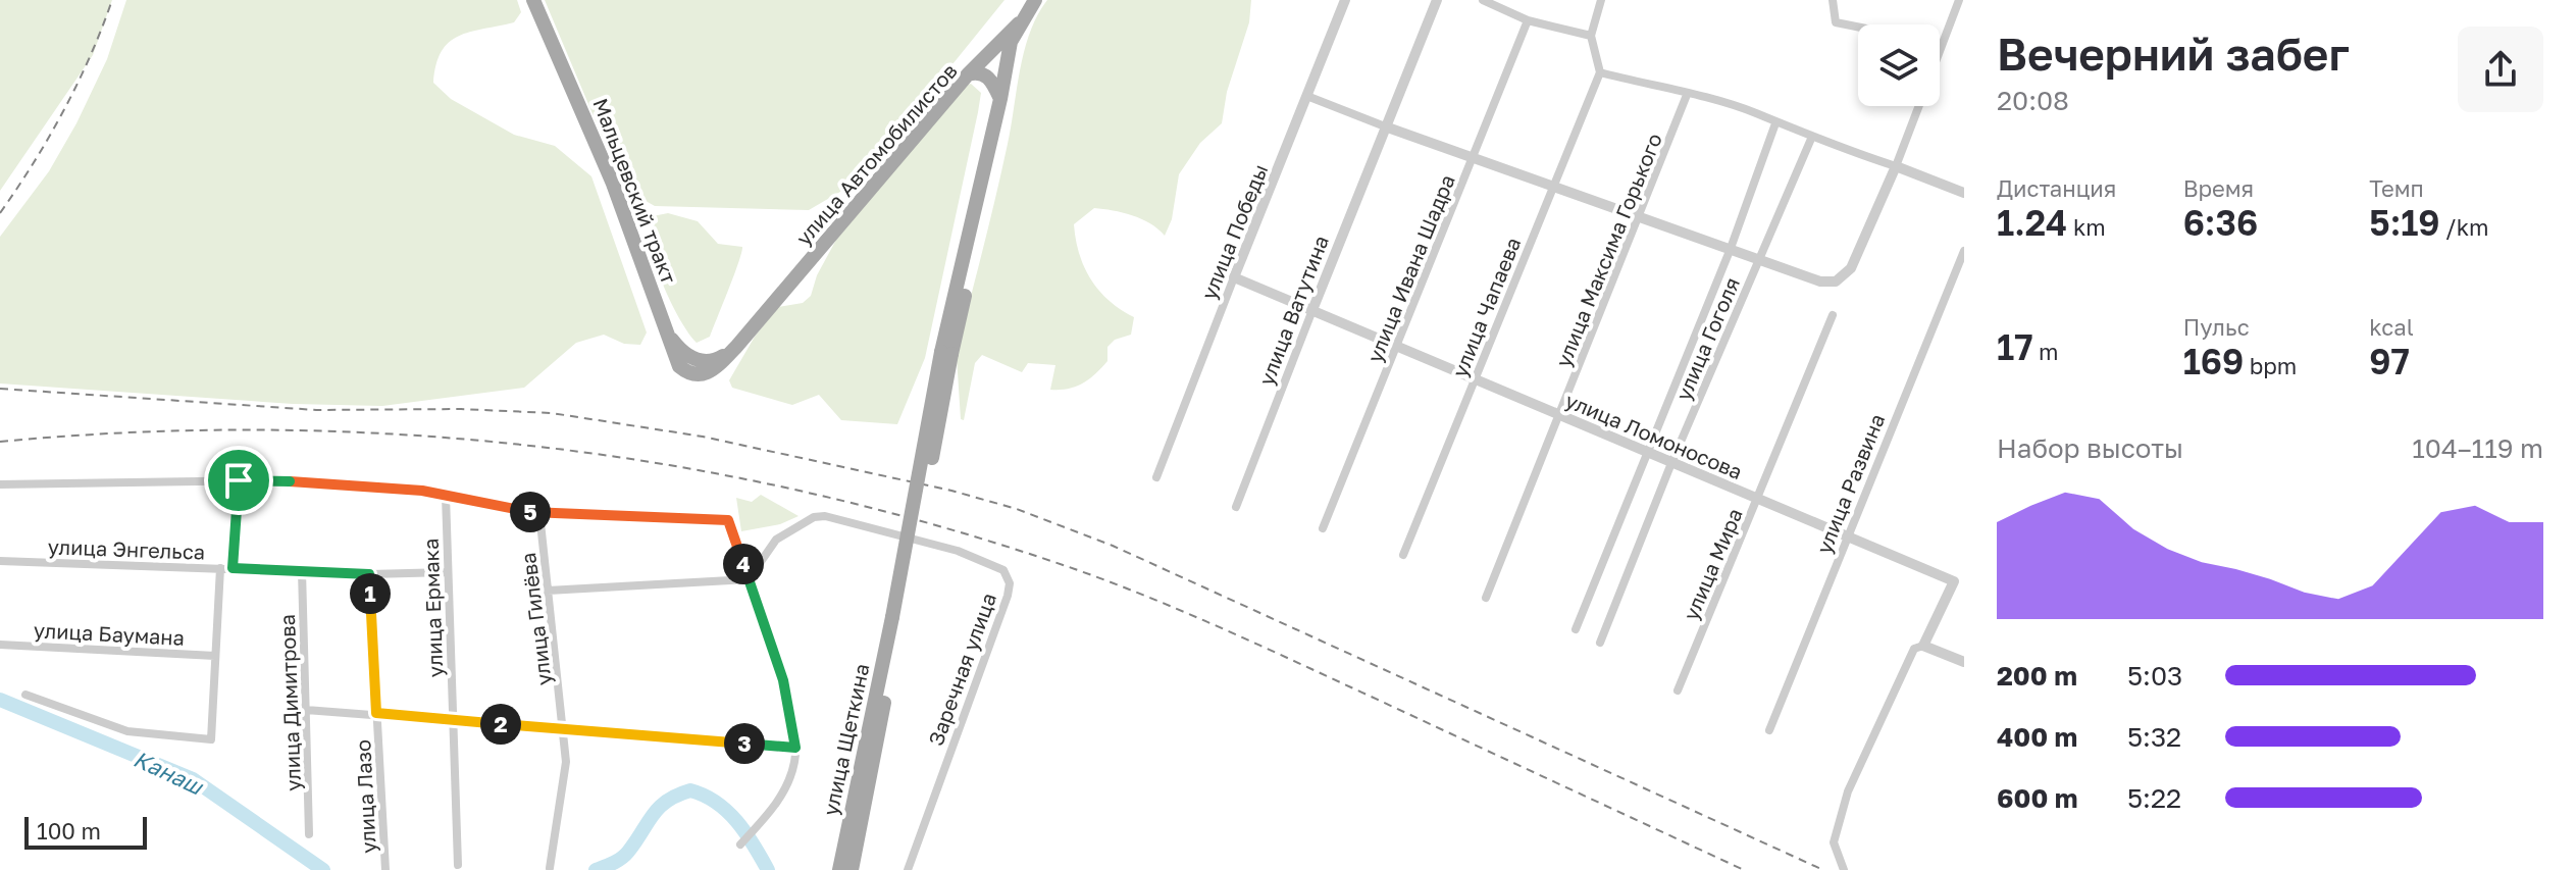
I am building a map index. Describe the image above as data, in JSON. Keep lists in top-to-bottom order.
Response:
{
  "streets": {
    "main road": ["улица Автомобилистов", "Мальцевский тракт", "улица Щеткина"],
    "street": [
      "улица Победы",
      "улица Максима Горького",
      "улица Ивана Шадра",
      "улица Чапаева",
      "улица Ватутина",
      "улица Гоголя",
      "улица Ломоносова",
      "улица Развина",
      "улица Энгельса",
      "улица Мира",
      "улица Ермака",
      "улица Гилёва",
      "улица Баумана",
      "Заречная улица",
      "улица Димитрова",
      "улица Лазо"
    ]
  },
  "crossings": [
    ["улица Автомобилистов", "Мальцевский тракт"],
    ["улица Победы", "улица Ломоносова"],
    ["улица Максима Горького", "улица Ломоносова"],
    ["улица Ивана Шадра", "улица Ломоносова"],
    ["улица Чапаева", "улица Ломоносова"],
    ["улица Ватутина", "улица Ломоносова"],
    ["улица Гоголя", "улица Ломоносова"],
    ["улица Ломоносова", "улица Развина"],
    ["улица Ломоносова", "улица Мира"],
    ["улица Энгельса", "улица Ермака"],
    ["улица Энгельса", "улица Димитрова"],
    ["улица Энгельса", "улица Лазо"]
  ],
  "water": ["Канаш"],
  "scale_bar": "100 m",
  "page": {
    "heading": ["Вечерний забег", "20:08"],
    "stats": [
      ["Дистанция", "1.24 km"],
      ["Время", "6:36"],
      ["Темп", "5:19 /km"],
      ["17 m"],
      ["Пульс", "169 bpm"],
      ["kcal", "97"]
    ],
    "chart": ["Набор высоты", "104–119 m"],
    "pins": [
      "5",
      "4",
      "1",
      "2",
      "3"
    ],
    "list": [
      {
        "name": "200 m",
        "note": "5:03"
      },
      {
        "name": "400 m",
        "note": "5:32"
      },
      {
        "name": "600 m",
        "note": "5:22"
      }
    ],
    "scale": "100 m"
  }
}
